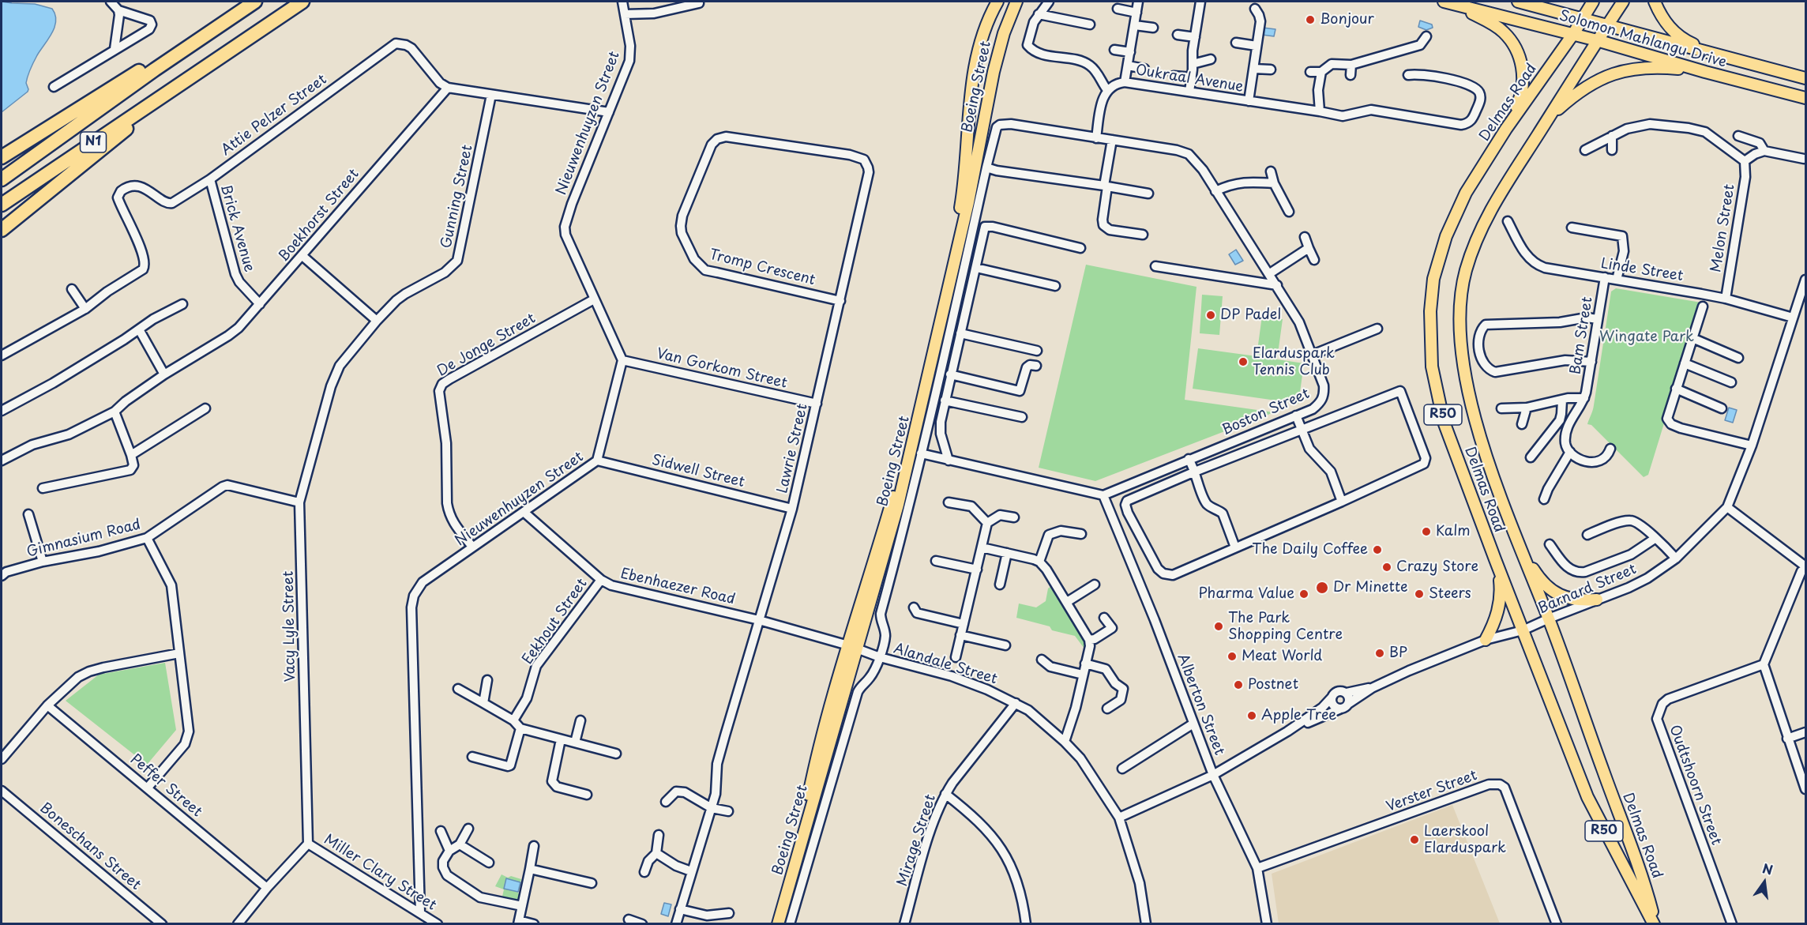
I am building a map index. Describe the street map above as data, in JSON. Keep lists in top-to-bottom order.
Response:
{
  "streets": {
    "highway": ["N1"],
    "main road": [
      "Solomon Mahlangu Drive",
      "Boeing Street",
      "Delmas Road",
      "R50"
    ],
    "street": [
      "Oukraal Avenue",
      "Attie Pelzer Street",
      "Nieuwenhuyzen Street",
      "Gunning Street",
      "Boekhorst Street",
      "Brick Avenue",
      "Melon Street",
      "Tromp Crescent",
      "Linde Street",
      "Bam Street",
      "De Jonge Street",
      "Van Gorkom Street",
      "Boston Street",
      "Lawrie Street",
      "Sidwell Street",
      "Gimnasium Road",
      "Ebenhaezer Road",
      "Barnard Street",
      "Eekhout Street",
      "Vacy Lyle Street",
      "Alandale Street",
      "Alberton Street",
      "Oudtshoorn Street",
      "Peffer Street",
      "Verster Street",
      "Mirage Street",
      "Boneschans Street",
      "Miller Clary Street"
    ]
  },
  "crossings": [
    ["Solomon Mahlangu Drive", "Delmas Road"],
    ["Solomon Mahlangu Drive", "R50"],
    ["Boeing Street", "Boston Street"],
    ["Boeing Street", "Ebenhaezer Road"],
    ["Boeing Street", "Alandale Street"],
    ["Delmas Road", "R50"],
    ["Delmas Road", "Barnard Street"],
    ["Attie Pelzer Street", "Boekhorst Street"],
    ["Attie Pelzer Street", "Brick Avenue"],
    ["Nieuwenhuyzen Street", "De Jonge Street"],
    ["Nieuwenhuyzen Street", "Van Gorkom Street"],
    ["Nieuwenhuyzen Street", "Sidwell Street"],
    ["Nieuwenhuyzen Street", "Ebenhaezer Road"],
    ["Nieuwenhuyzen Street", "Miller Clary Street"],
    ["Gunning Street", "Vacy Lyle Street"],
    ["Boekhorst Street", "Brick Avenue"],
    ["Melon Street", "Linde Street"],
    ["Tromp Crescent", "Lawrie Street"],
    ["Linde Street", "Bam Street"],
    ["Linde Street", "Barnard Street"],
    ["Van Gorkom Street", "Lawrie Street"],
    ["Boston Street", "Alberton Street"],
    ["Lawrie Street", "Sidwell Street"],
    ["Lawrie Street", "Ebenhaezer Road"],
    ["Gimnasium Road", "Vacy Lyle Street"],
    ["Ebenhaezer Road", "Eekhout Street"],
    ["Ebenhaezer Road", "Alandale Street"],
    ["Barnard Street", "Alandale Street"],
    ["Barnard Street", "Alberton Street"],
    ["Vacy Lyle Street", "Miller Clary Street"],
    ["Alandale Street", "Mirage Street"],
    ["Alberton Street", "Verster Street"]
  ],
  "parks": ["Wingate Park"],
  "places": [
    "Bonjour",
    "DP Padel",
    "Elarduspark Tennis Club",
    "Kalm",
    "The Daily Coffee",
    "Crazy Store",
    "Dr Minette",
    "Pharma Value",
    "Steers",
    "The Park Shopping Centre",
    "BP",
    "Meat World",
    "Postnet",
    "Apple Tree",
    "Laerskool Elarduspark"
  ],
  "north": "top"
}
